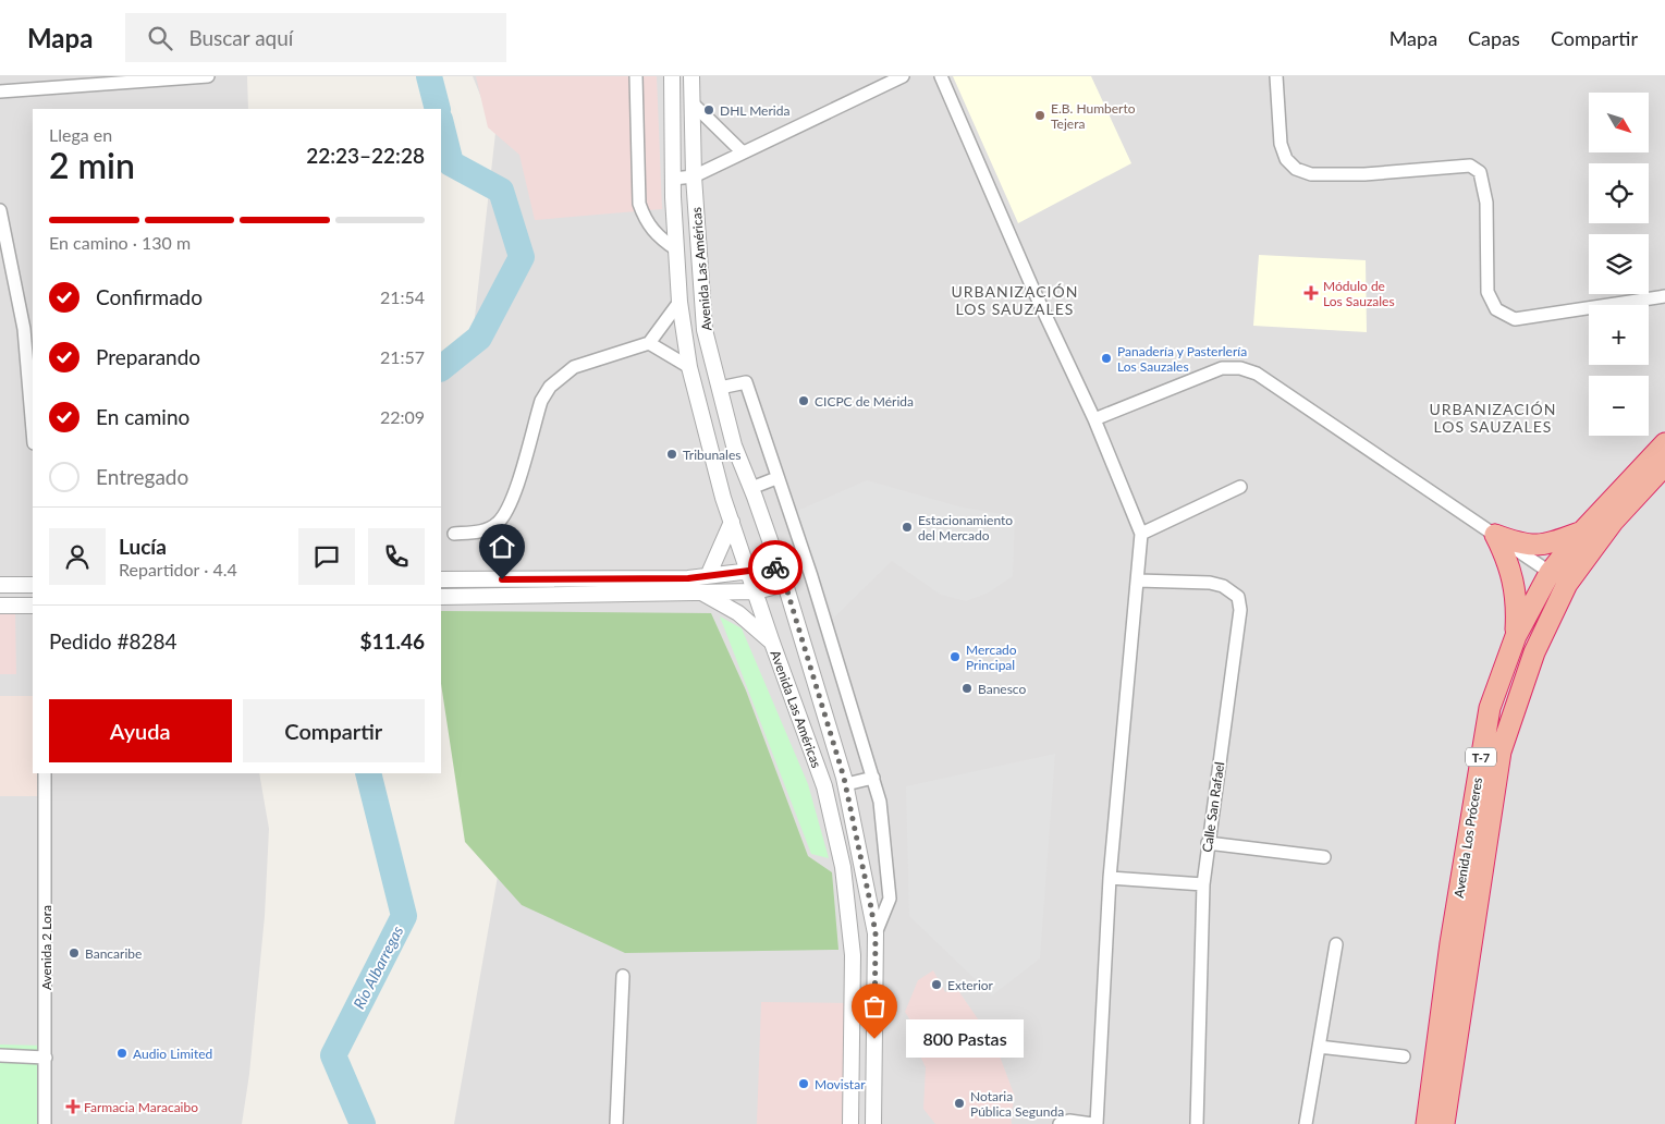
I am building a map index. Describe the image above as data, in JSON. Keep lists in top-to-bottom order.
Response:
{
  "streets": {
    "highway": ["T-7", "Avenida Los Próceres"],
    "street": ["Avenida Las Américas", "Calle San Rafael", "Avenida 2 Lora"]
  },
  "crossings": [
    ["T-7", "Avenida Los Próceres"]
  ],
  "districts": ["URBANIZACIÓN LOS SAUZALES", "URBANIZACIÓN LOS SAUZALES"],
  "water": ["Río Albarregas"],
  "places": {
    "other": [
      "DHL Merida",
      "E.B. Humberto Tejera",
      "Panadería y Pasterlería Los Sauzales",
      "CICPC de Mérida",
      "Tribunales",
      "Estacionamiento del Mercado",
      "Mercado Principal",
      "Banesco",
      "Bancaribe",
      "Exterior",
      "800 Pastas",
      "Audio Limited",
      "Movistar",
      "Notaria Pública Segunda"
    ],
    "health": ["Módulo de Los Sauzales", "Farmacia Maracaibo"]
  },
  "north": "bottom right",
  "page": {
    "header": "Mapa",
    "search": "Buscar aquí",
    "nav": ["Mapa", "Capas", "Compartir"],
    "map_buttons": ["+", "−"],
    "heading": ["2 min", "Llega en", "22:23–22:28"],
    "panel": [
      "Lucía",
      "Repartidor · 4.4",
      "Pedido #8284",
      "$11.46"
    ],
    "bar": "En camino · 130 m",
    "list": [
      ["Confirmado", "21:54"],
      ["Preparando", "21:57"],
      ["En camino", "22:09"],
      "Entregado"
    ],
    "buttons": ["Ayuda", "Compartir"],
    "bubble": "800 Pastas"
  }
}
